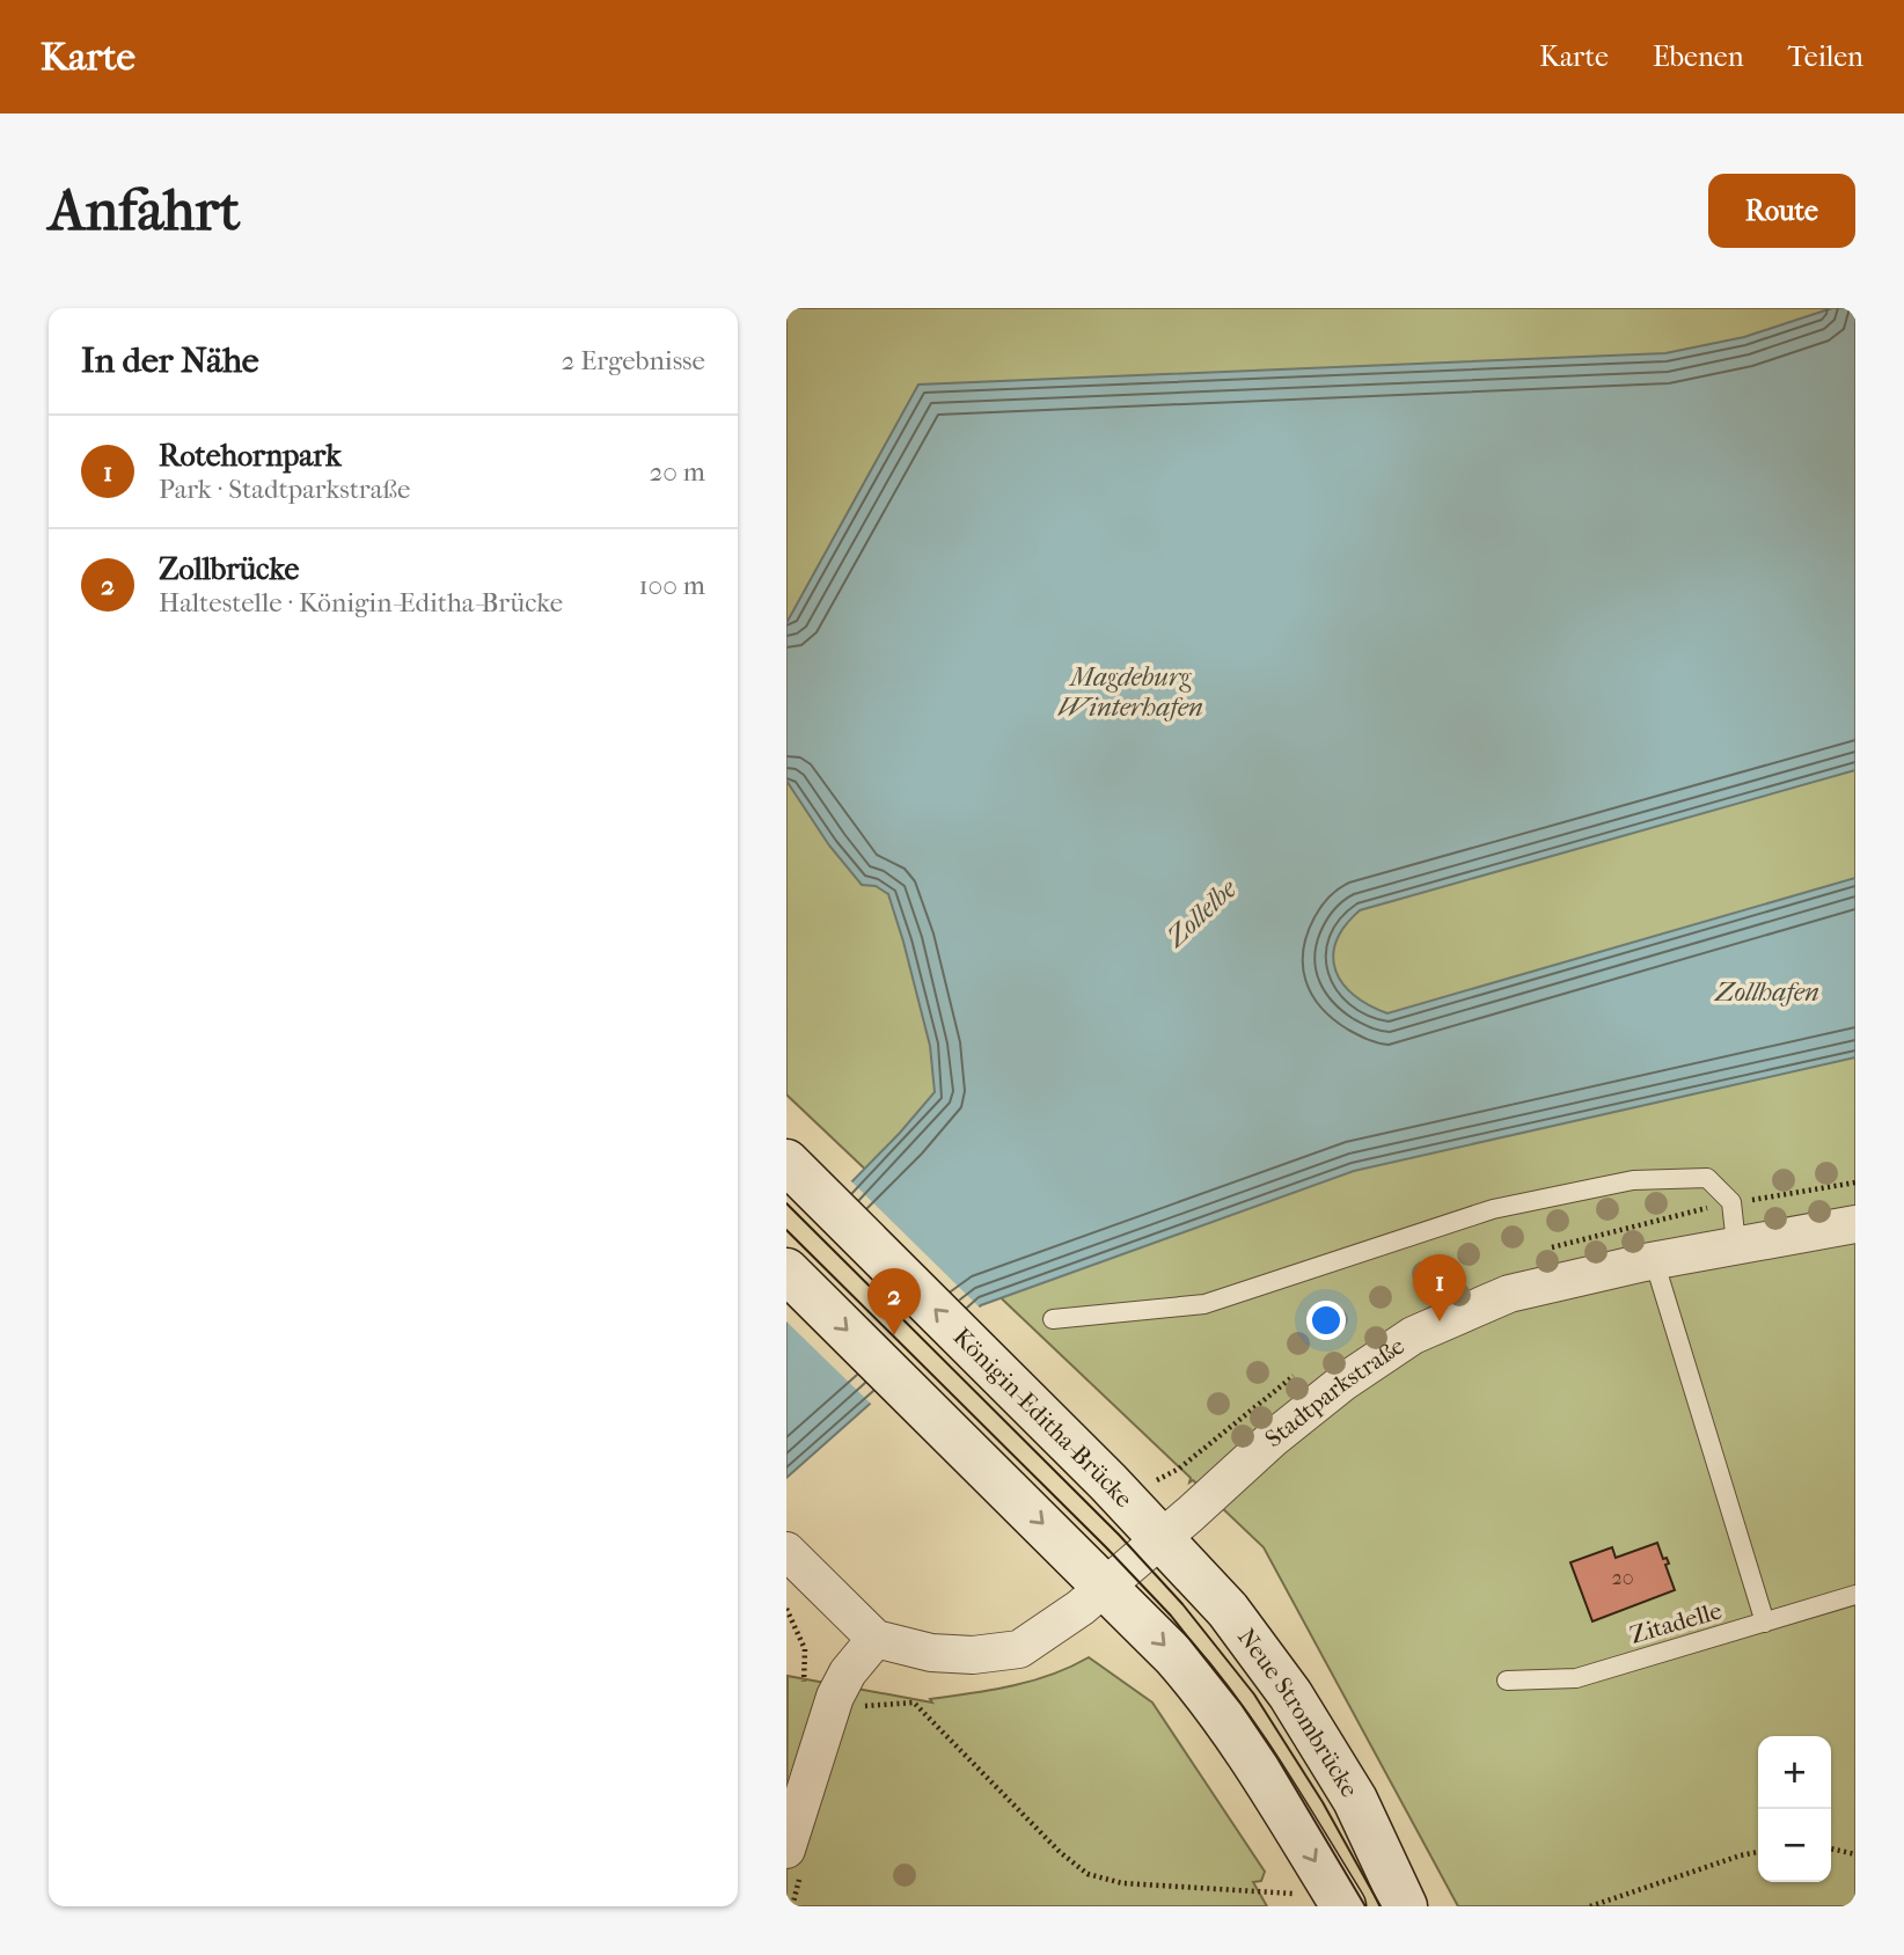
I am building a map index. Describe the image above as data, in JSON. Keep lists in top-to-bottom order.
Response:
{
  "streets": {
    "main road": ["Königin-Editha-Brücke", "Neue Strombrücke"],
    "street": ["Stadtparkstraße"],
    "lane": ["Zitadelle"]
  },
  "crossings": [
    ["Stadtparkstraße", "Königin-Editha-Brücke"],
    ["Stadtparkstraße", "Neue Strombrücke"],
    ["Königin-Editha-Brücke", "Neue Strombrücke"]
  ],
  "water": ["Magdeburg Winterhafen", "Zollelbe", "Zollhafen"],
  "house_numbers": ["20"],
  "page": {
    "header": "Karte",
    "nav": ["Karte", "Ebenen", "Teilen"],
    "buttons": "Route",
    "title": "Anfahrt",
    "heading": ["In der Nähe", "2 Ergebnisse"],
    "list": [
      {
        "mark": "1",
        "name": "Rotehornpark",
        "note": "Park · Stadtparkstraße",
        "value": "20 m"
      },
      {
        "mark": "2",
        "name": "Zollbrücke",
        "note": "Haltestelle · Königin-Editha-Brücke",
        "value": "100 m"
      }
    ],
    "pins": ["1", "2"],
    "map_buttons": ["+", "−"]
  }
}
